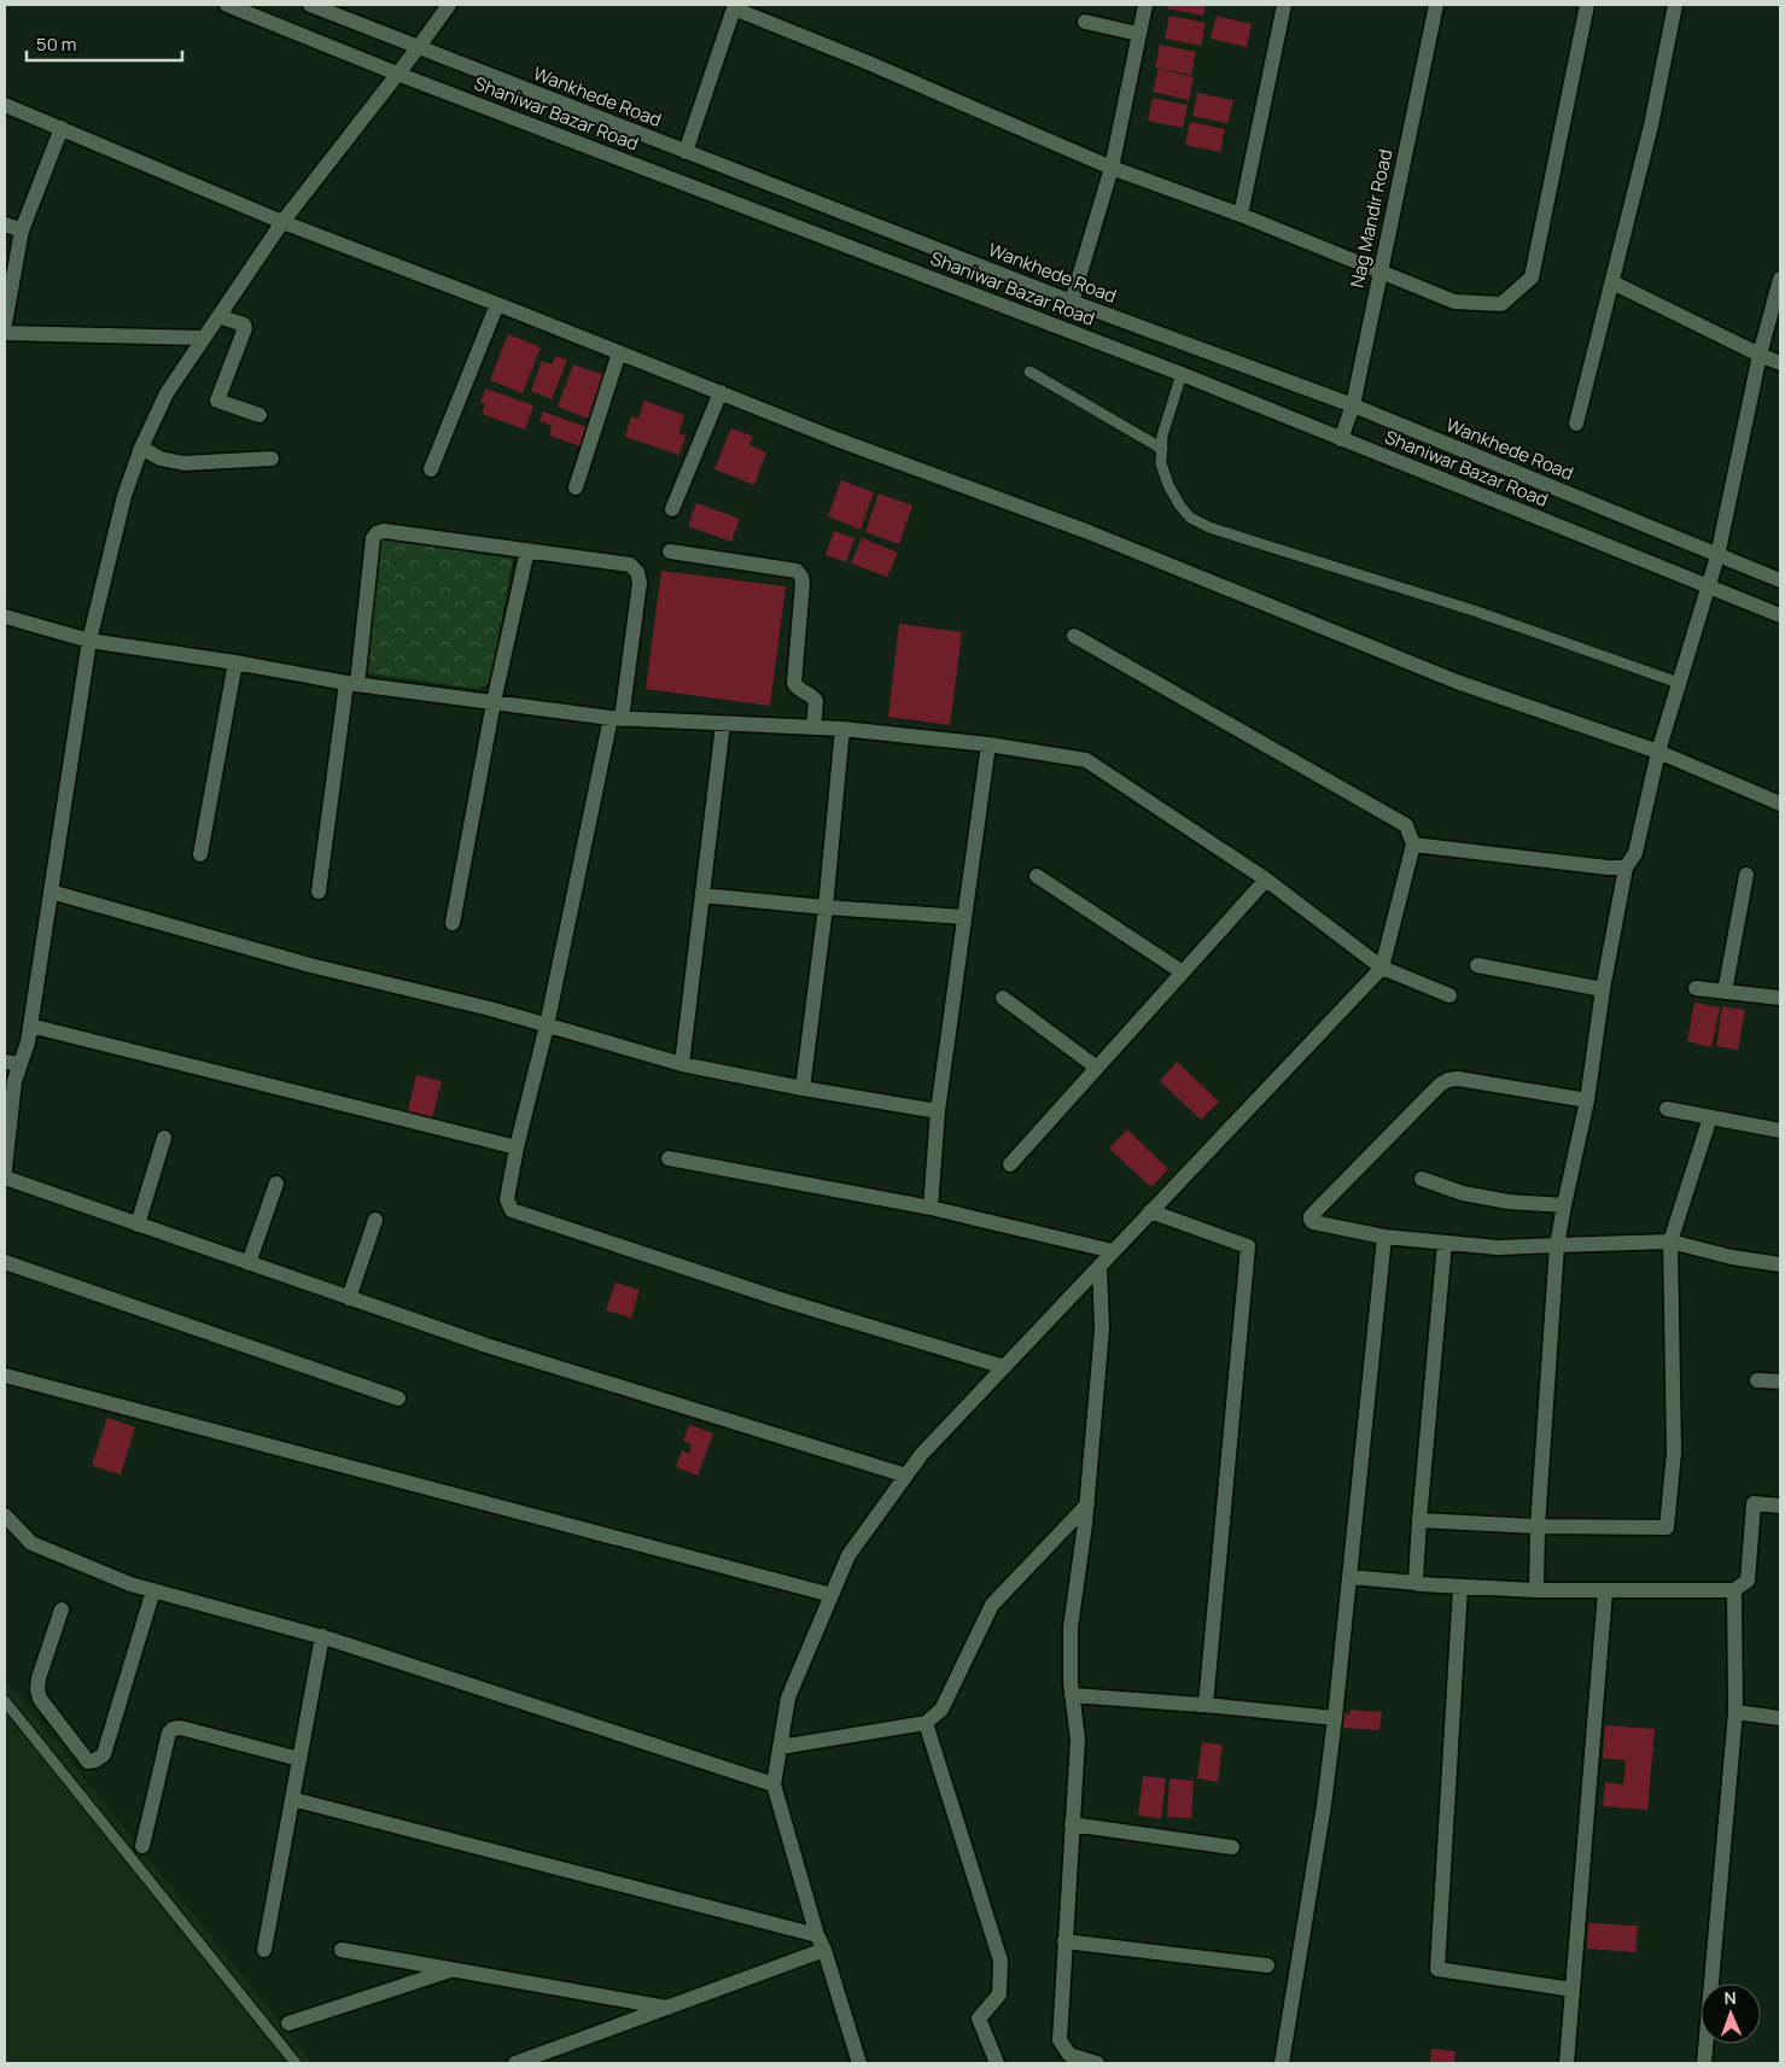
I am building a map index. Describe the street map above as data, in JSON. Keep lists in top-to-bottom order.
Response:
{
  "streets": {
    "street": ["Wankhede Road", "Shaniwar Bazar Road", "Nag Mandir Road"]
  },
  "crossings": [
    ["Wankhede Road", "Nag Mandir Road"],
    ["Shaniwar Bazar Road", "Nag Mandir Road"]
  ],
  "scale_bar": "50 m",
  "north": "top"
}
